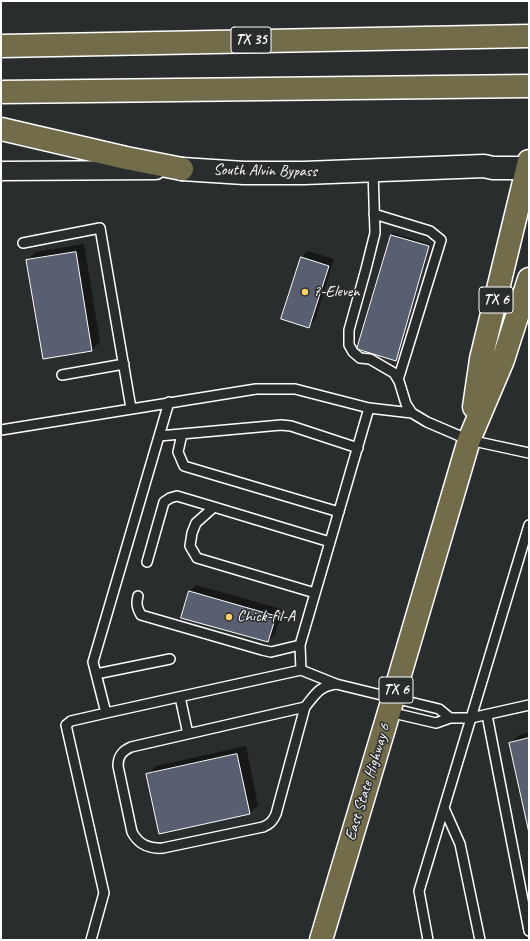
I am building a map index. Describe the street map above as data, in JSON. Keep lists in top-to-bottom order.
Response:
{
  "streets": {
    "main road": ["TX 35", "TX 6", "East State Highway 6"],
    "street": ["South Alvin Bypass"]
  },
  "crossings": [
    ["South Alvin Bypass", "East State Highway 6"]
  ],
  "places": ["7-Eleven", "Chick-fil-A"]
}
